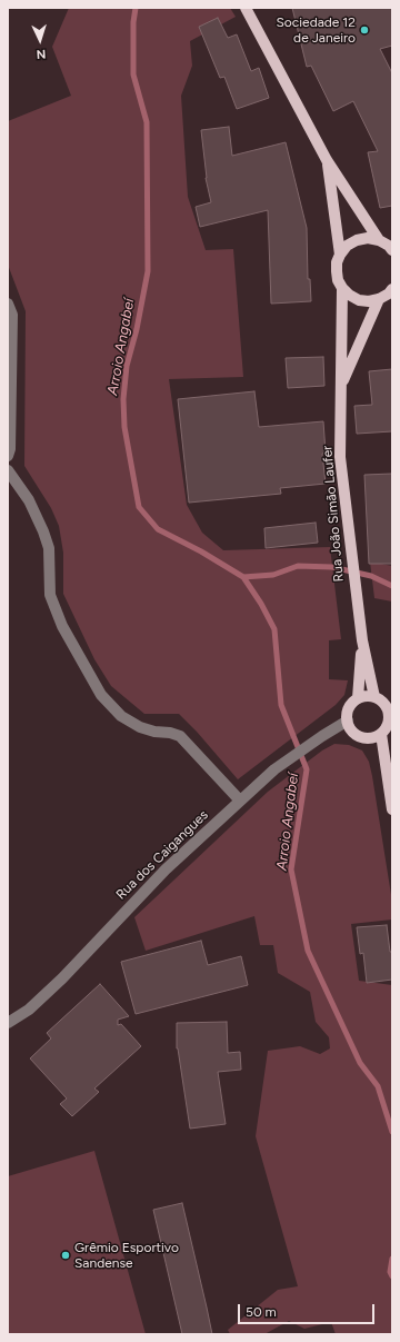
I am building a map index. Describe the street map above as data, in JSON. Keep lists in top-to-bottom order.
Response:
{
  "streets": {
    "main road": ["Rua João Simão Laufer"],
    "street": ["Rua dos Caigangues"]
  },
  "crossings": [
    ["Rua João Simão Laufer", "Rua dos Caigangues"]
  ],
  "water": ["Arroio Angabeí"],
  "places": ["Sociedade 12 de Janeiro", "Grêmio Esportivo Sandense"],
  "scale_bar": "50 m",
  "north": "bottom"
}
